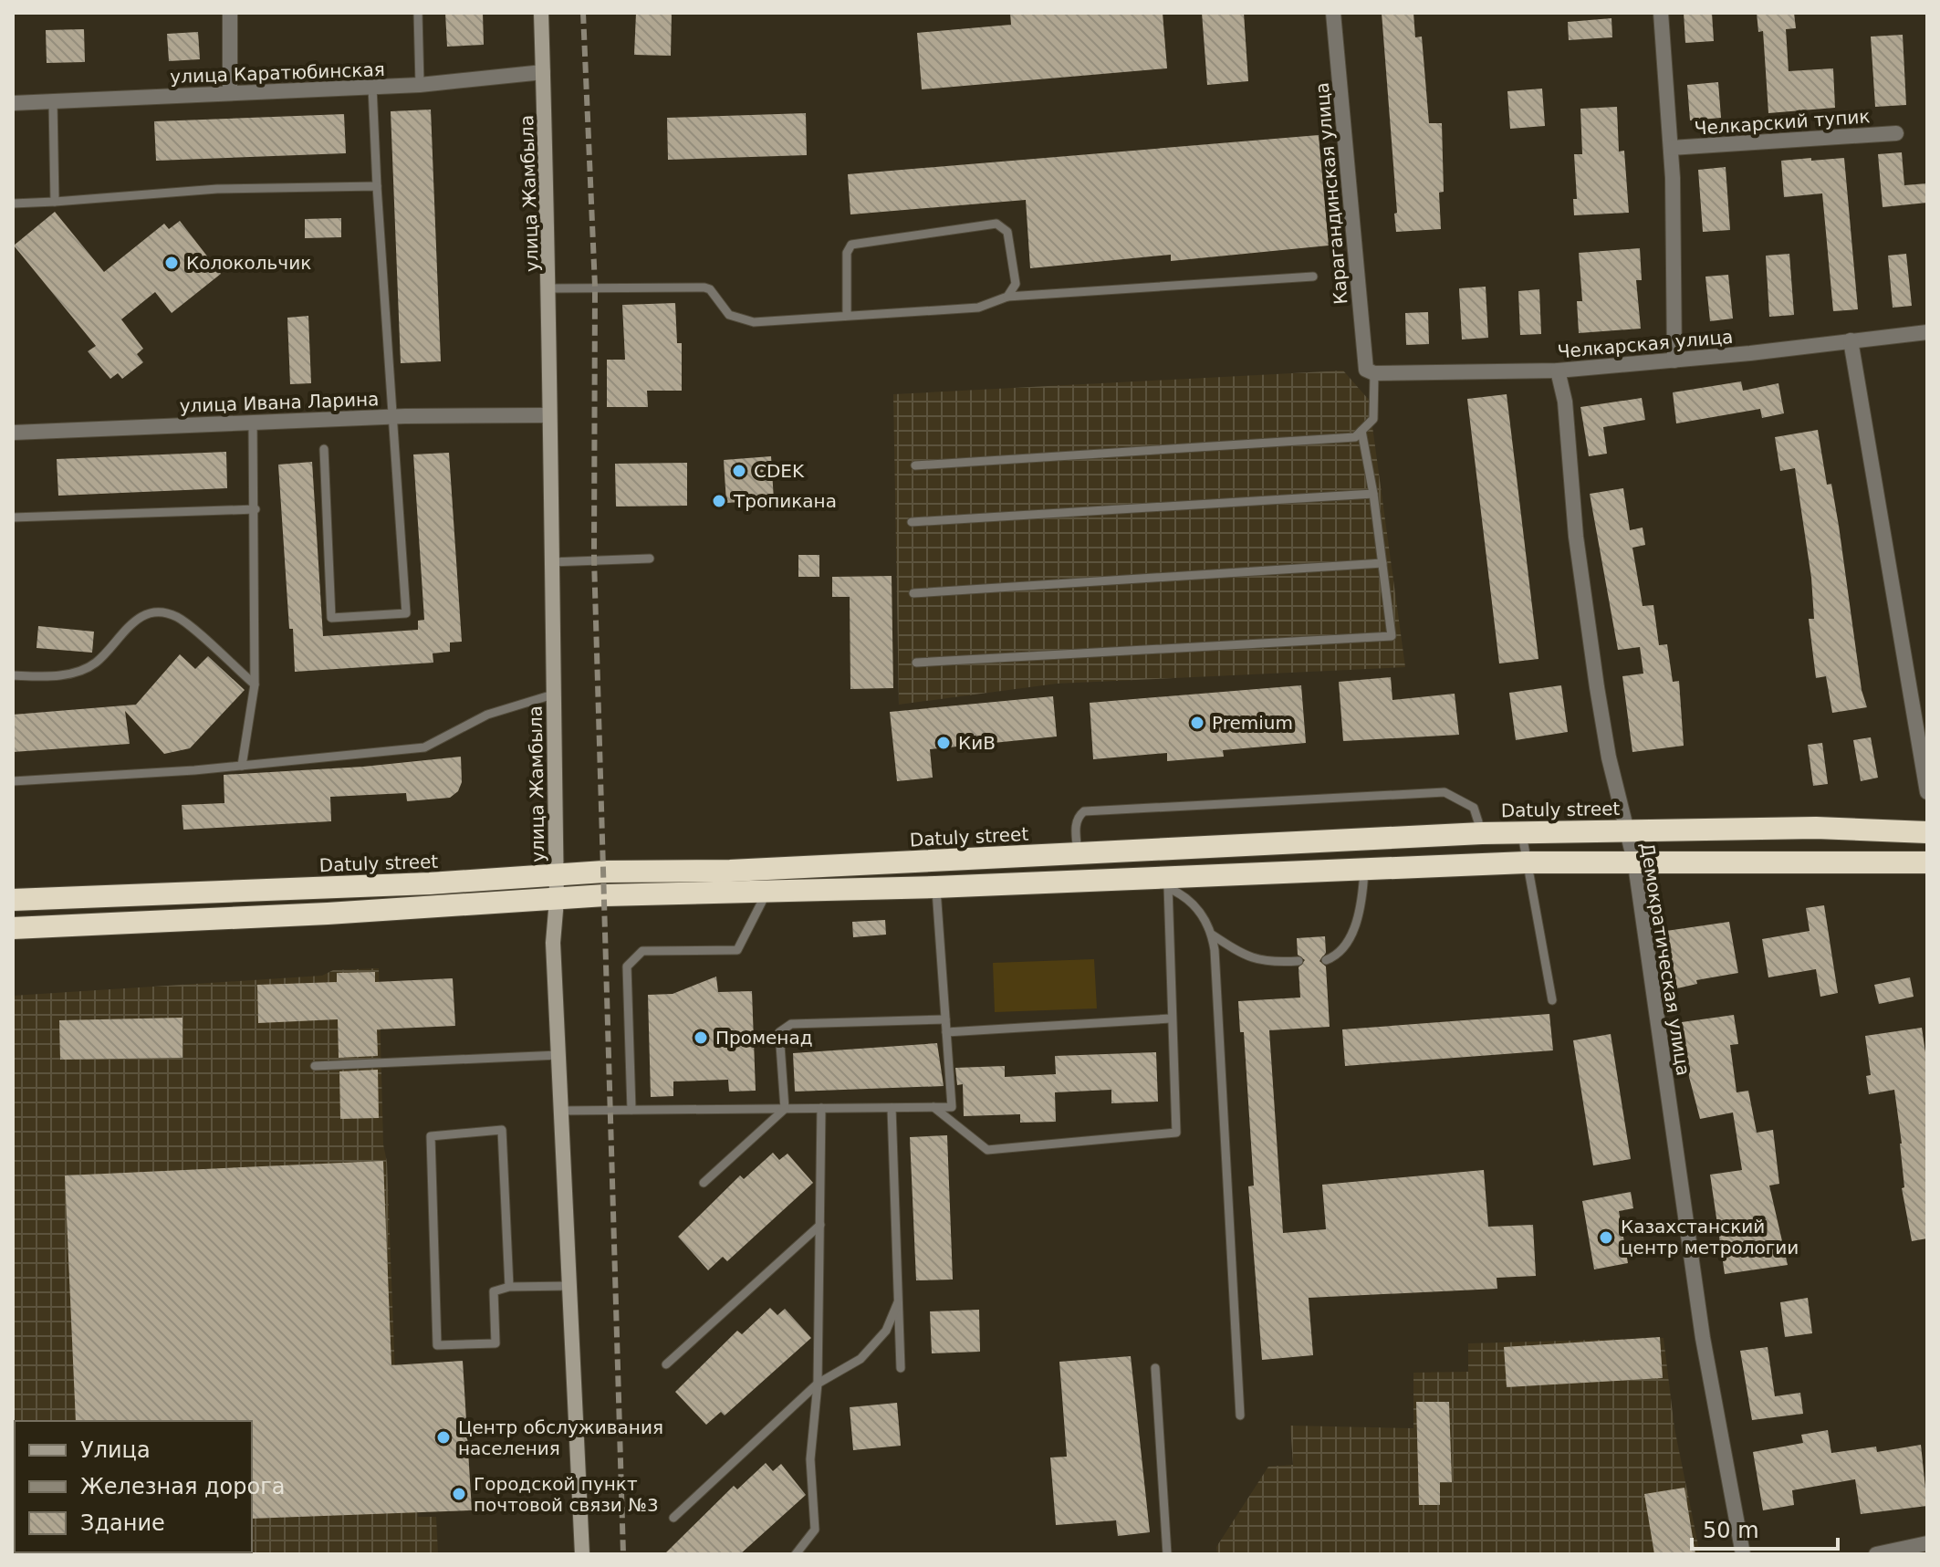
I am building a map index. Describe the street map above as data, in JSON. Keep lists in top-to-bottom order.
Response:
{
  "streets": {
    "highway": ["Datuly street"],
    "street": [
      "улица Каратюбинская",
      "Челкарский тупик",
      "улица Жамбыла",
      "Карагандинская улица",
      "Челкарская улица",
      "улица Ивана Ларина",
      "Демократическая улица"
    ]
  },
  "crossings": [
    ["улица Каратюбинская", "улица Жамбыла"],
    ["улица Жамбыла", "улица Ивана Ларина"],
    ["улица Жамбыла", "Datuly street"],
    ["Карагандинская улица", "Челкарская улица"],
    ["Челкарская улица", "Демократическая улица"],
    ["Datuly street", "Демократическая улица"]
  ],
  "places": [
    "Колокольчик",
    "CDEK",
    "Тропикана",
    "Premium",
    "КиВ",
    "Променад",
    "Казахстанский центр метрологии",
    "Центр обслуживания наcеления",
    "Городской пункт почтовой связи №3"
  ],
  "legend": ["Улица", "Железная дорога", "Здание"],
  "scale_bar": "50 m"
}
